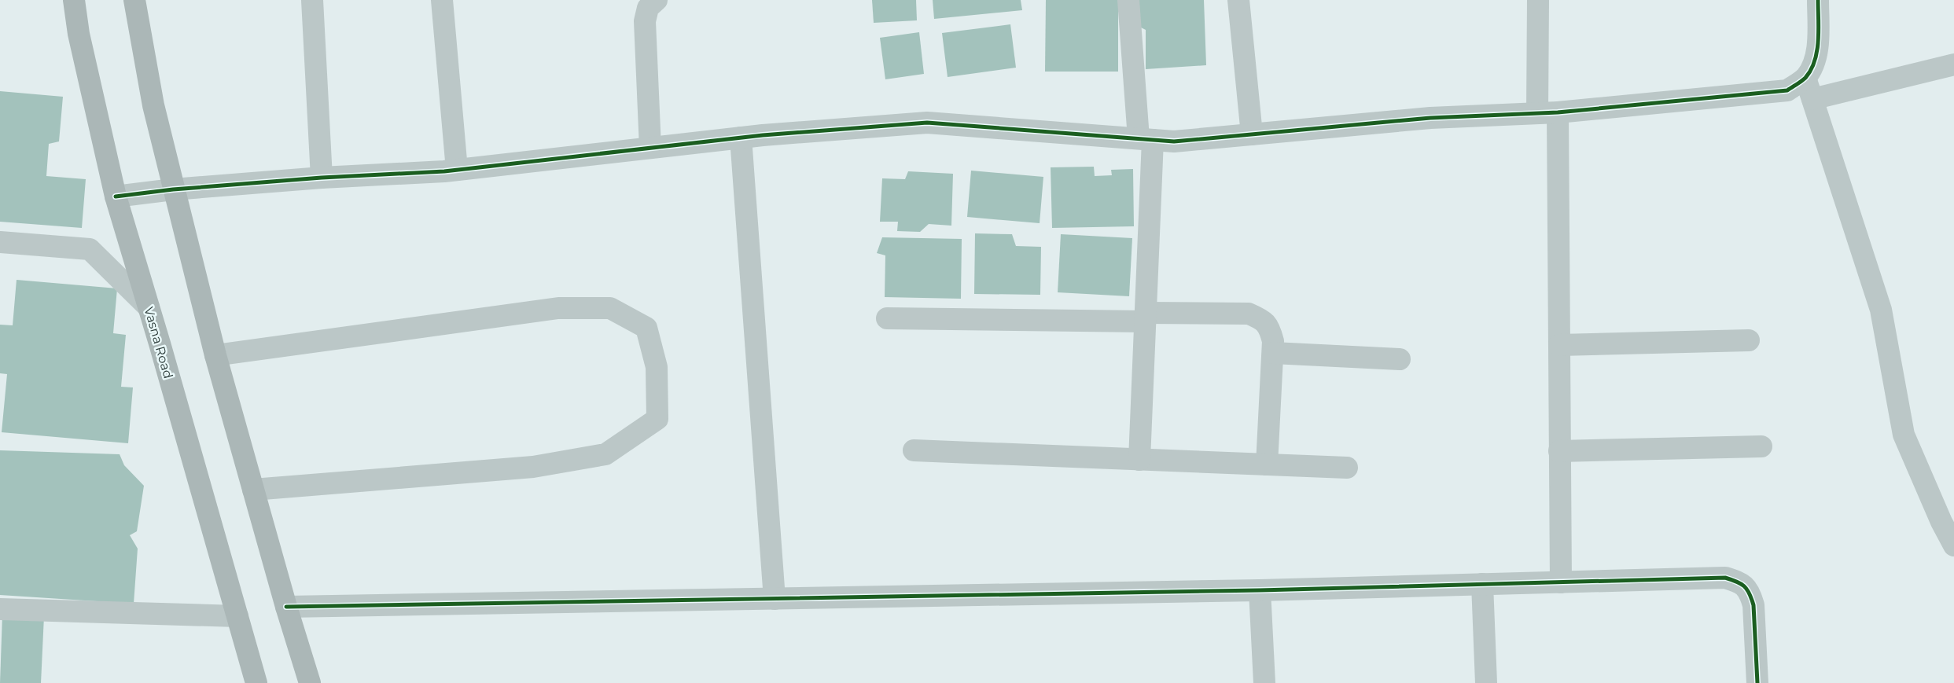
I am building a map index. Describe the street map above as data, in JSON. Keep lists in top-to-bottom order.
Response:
{
  "streets": {
    "main road": ["Vasna Road"]
  }
}
